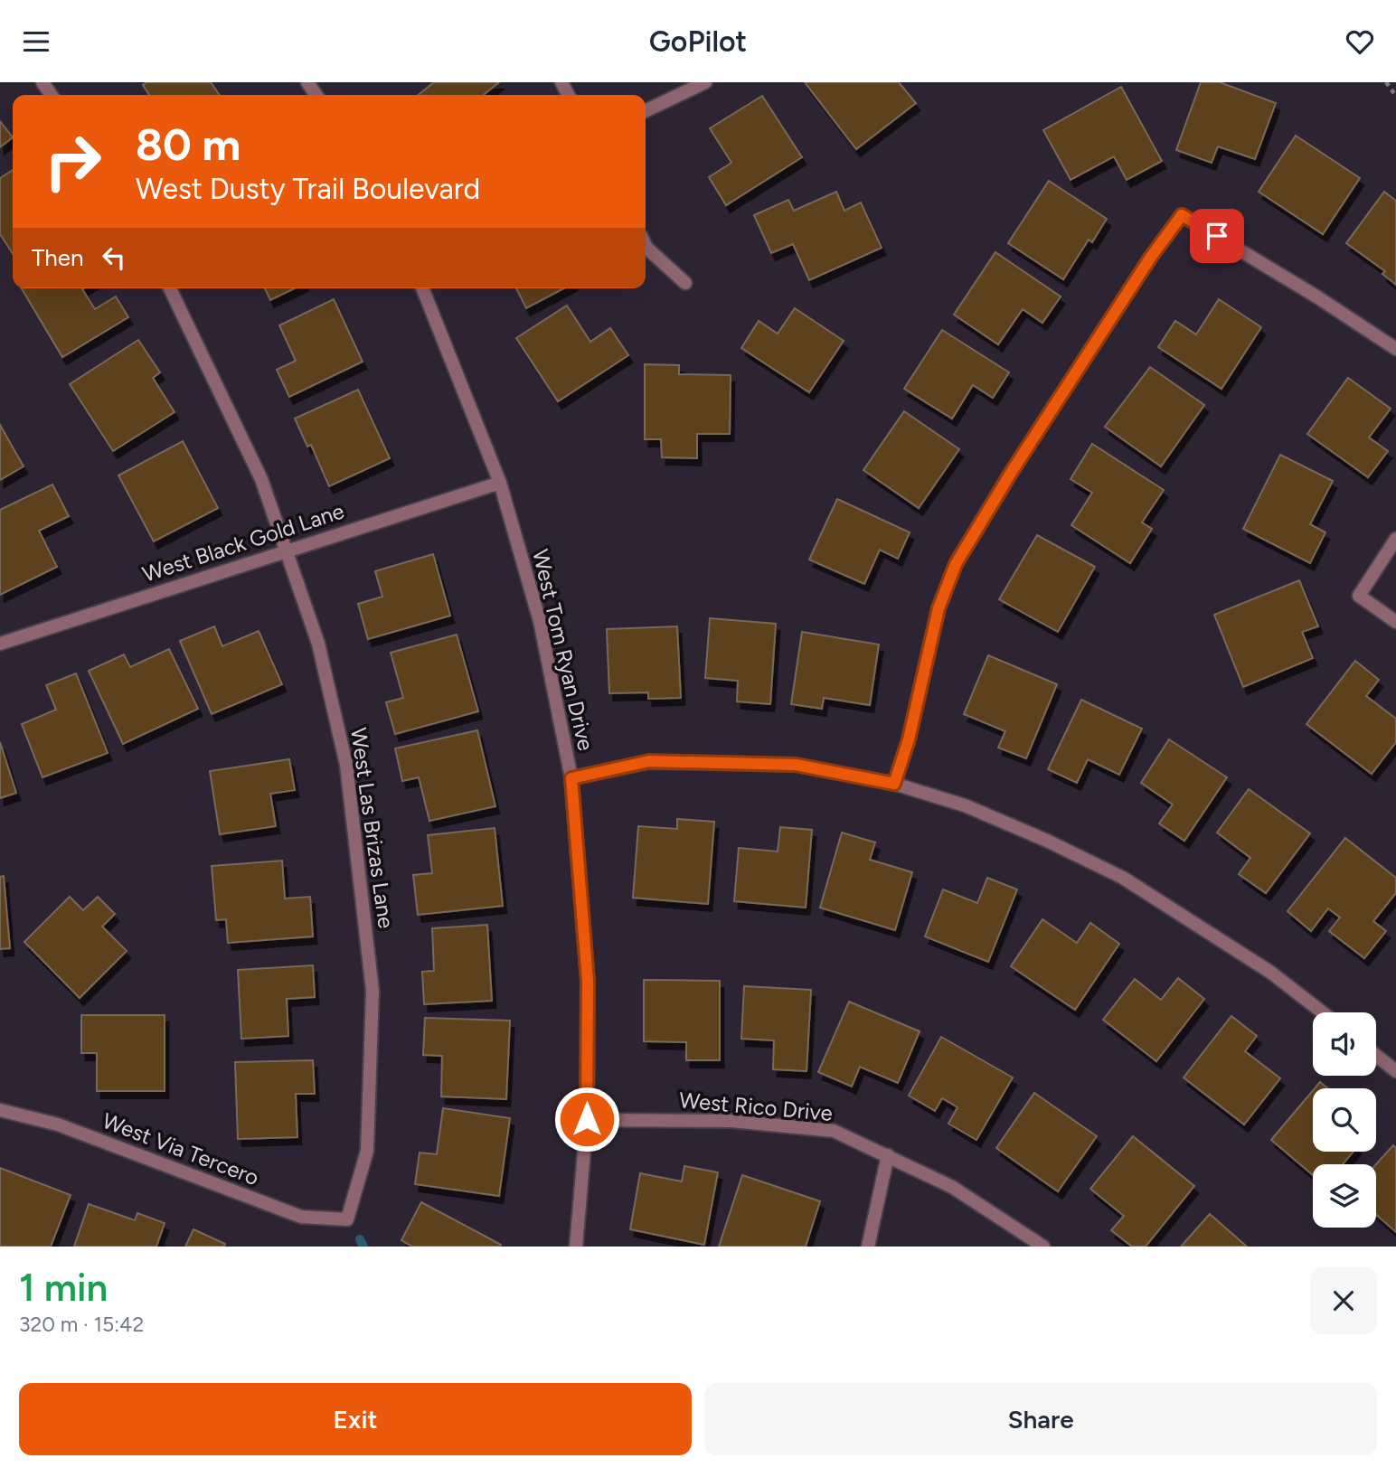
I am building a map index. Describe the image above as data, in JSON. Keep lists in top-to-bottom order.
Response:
{
  "streets": {
    "street": [
      "West Black Gold Lane",
      "West Tom Ryan Drive",
      "West Las Brizas Lane",
      "West Rico Drive",
      "West Via Tercero"
    ]
  },
  "crossings": [
    ["West Black Gold Lane", "West Tom Ryan Drive"],
    ["West Black Gold Lane", "West Las Brizas Lane"],
    ["West Tom Ryan Drive", "West Rico Drive"],
    ["West Las Brizas Lane", "West Via Tercero"]
  ],
  "page": {
    "header": "GoPilot",
    "turn": ["80 m", "West Dusty Trail Boulevard"],
    "then": "Then",
    "heading": ["1 min", "320 m · 15:42"],
    "buttons": ["Exit", "Share"]
  }
}
